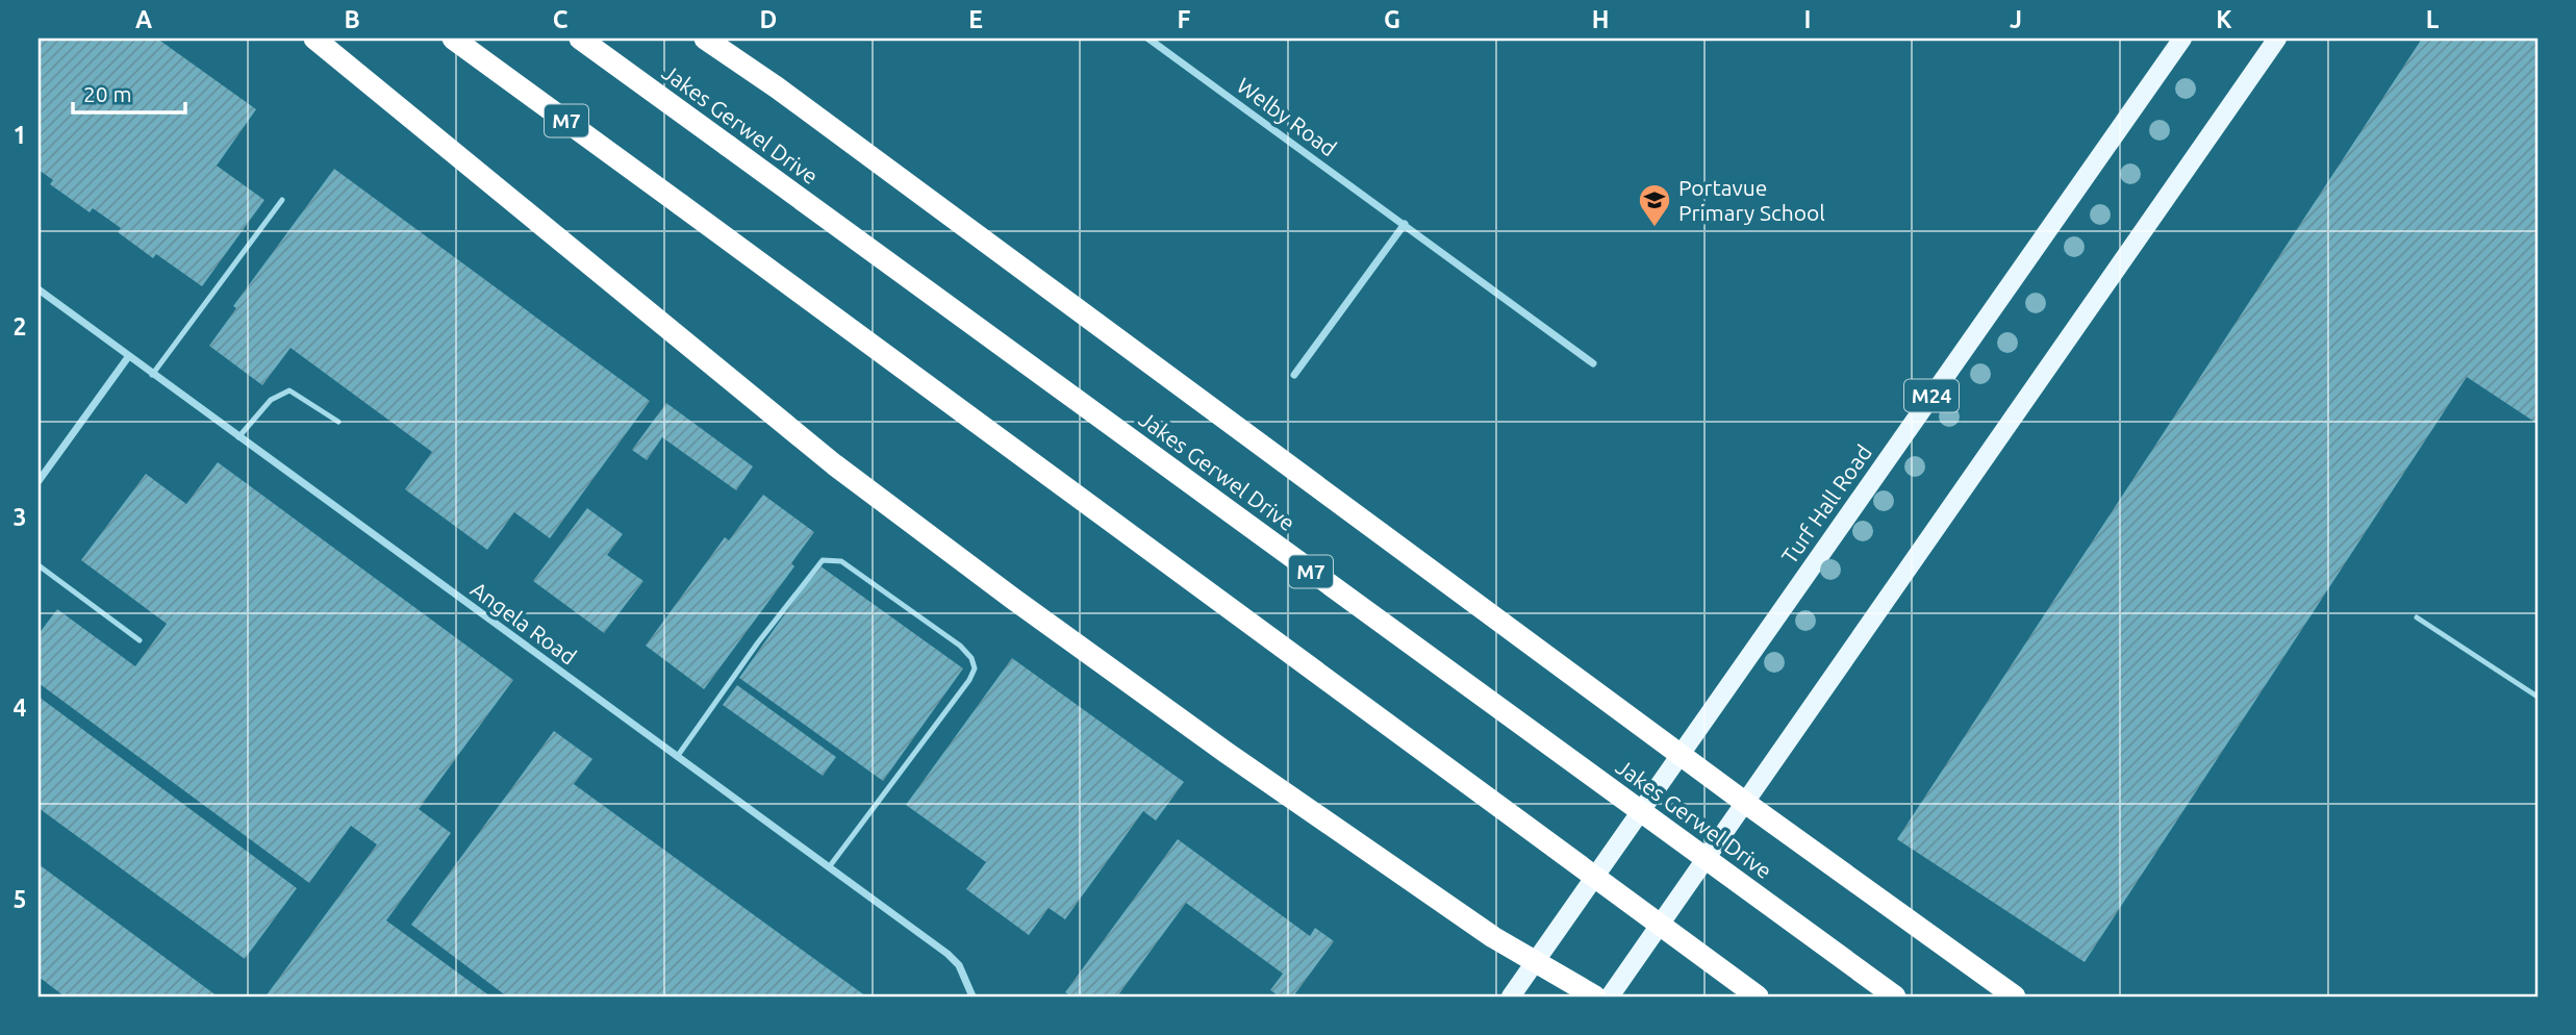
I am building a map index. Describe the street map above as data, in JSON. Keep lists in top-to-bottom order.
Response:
{
  "streets": {
    "highway": ["M7", "Jakes Gerwel Drive"],
    "main road": ["M24", "Turf Hall Road"],
    "street": ["Welby Road", "Angela Road"]
  },
  "places": {
    "school or university": ["Portavue Primary School"]
  },
  "scale_bar": "20 m",
  "grid": {
    "columns": [
      "A",
      "B",
      "C",
      "D",
      "E",
      "F",
      "G",
      "H",
      "I",
      "J",
      "K",
      "L"
    ],
    "rows": [
      "1",
      "2",
      "3",
      "4",
      "5"
    ]
  }
}
